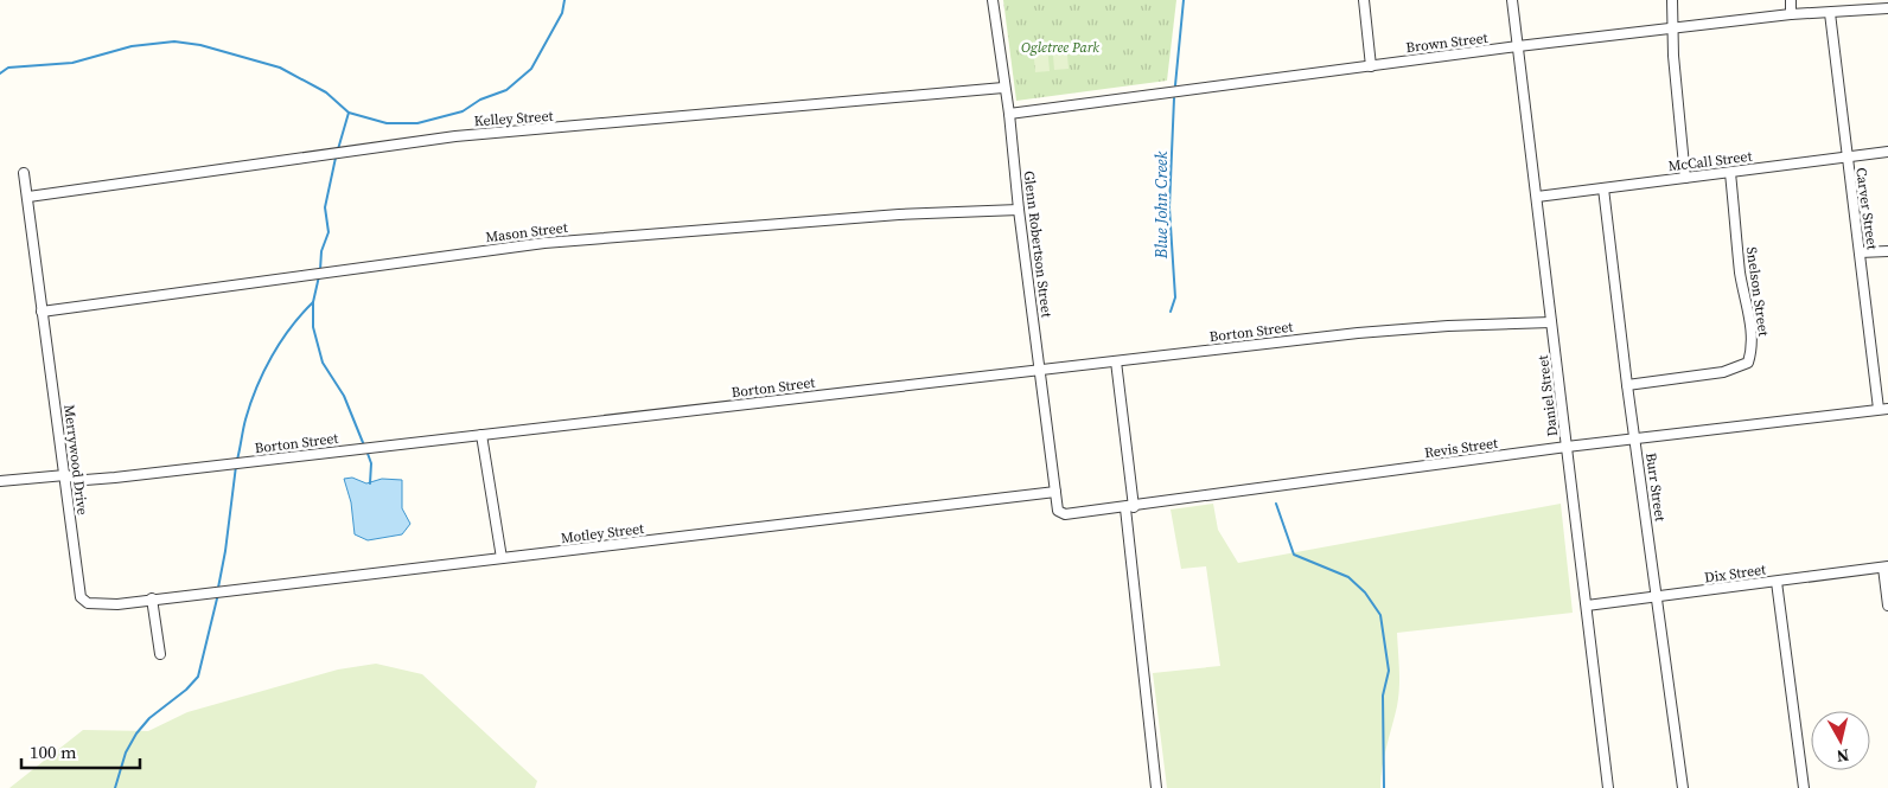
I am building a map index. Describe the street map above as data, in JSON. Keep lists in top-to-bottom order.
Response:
{
  "streets": {
    "street": [
      "Brown Street",
      "Kelley Street",
      "McCall Street",
      "Carver Street",
      "Mason Street",
      "Glenn Robertson Street",
      "Snelson Street",
      "Borton Street",
      "Daniel Street",
      "Revis Street",
      "Merrywood Drive",
      "Burr Street",
      "Motley Street",
      "Dix Street"
    ]
  },
  "crossings": [
    ["Brown Street", "Carver Street"],
    ["Brown Street", "Glenn Robertson Street"],
    ["Brown Street", "Daniel Street"],
    ["Kelley Street", "Glenn Robertson Street"],
    ["Kelley Street", "Merrywood Drive"],
    ["McCall Street", "Carver Street"],
    ["McCall Street", "Snelson Street"],
    ["McCall Street", "Daniel Street"],
    ["McCall Street", "Burr Street"],
    ["Carver Street", "Revis Street"],
    ["Mason Street", "Glenn Robertson Street"],
    ["Mason Street", "Merrywood Drive"],
    ["Glenn Robertson Street", "Borton Street"],
    ["Glenn Robertson Street", "Revis Street"],
    ["Glenn Robertson Street", "Motley Street"],
    ["Snelson Street", "Burr Street"],
    ["Borton Street", "Daniel Street"],
    ["Borton Street", "Merrywood Drive"],
    ["Daniel Street", "Revis Street"],
    ["Daniel Street", "Dix Street"],
    ["Revis Street", "Burr Street"],
    ["Revis Street", "Motley Street"],
    ["Merrywood Drive", "Motley Street"],
    ["Burr Street", "Dix Street"]
  ],
  "water": ["Blue John Creek"],
  "parks": ["Ogletree Park"],
  "scale_bar": "100 m",
  "north": "bottom"
}
